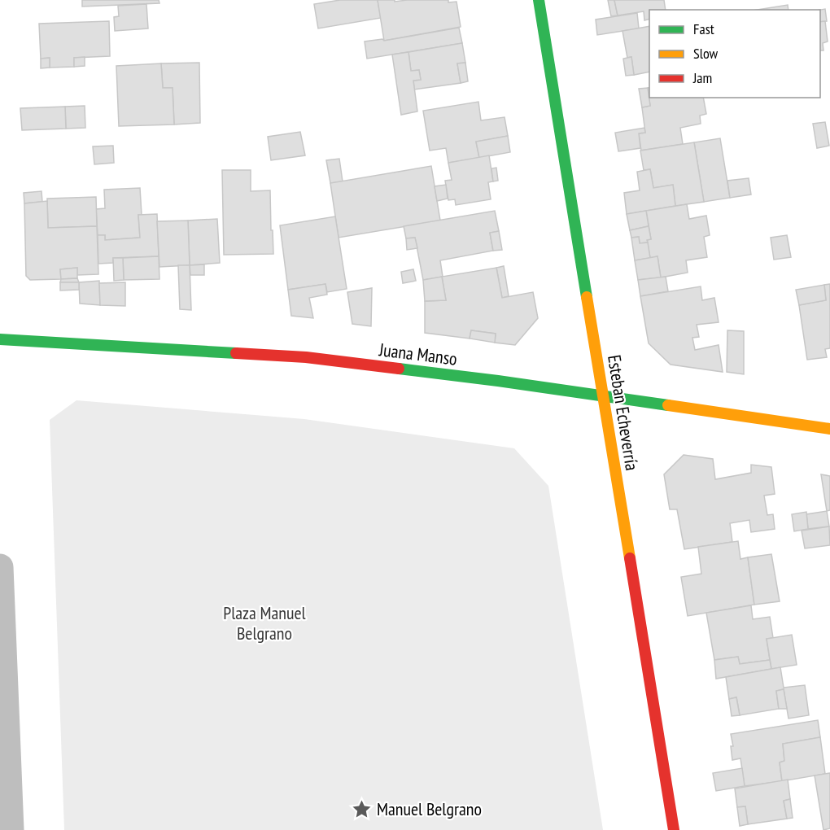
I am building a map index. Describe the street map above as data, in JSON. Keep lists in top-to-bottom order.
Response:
{
  "streets": {
    "street": ["Juana Manso", "Esteban Echeverría"]
  },
  "crossings": [
    ["Juana Manso", "Esteban Echeverría"]
  ],
  "parks": ["Plaza Manuel Belgrano"],
  "places": {
    "place": ["Manuel Belgrano"]
  },
  "legend": ["Fast", "Slow", "Jam"]
}
